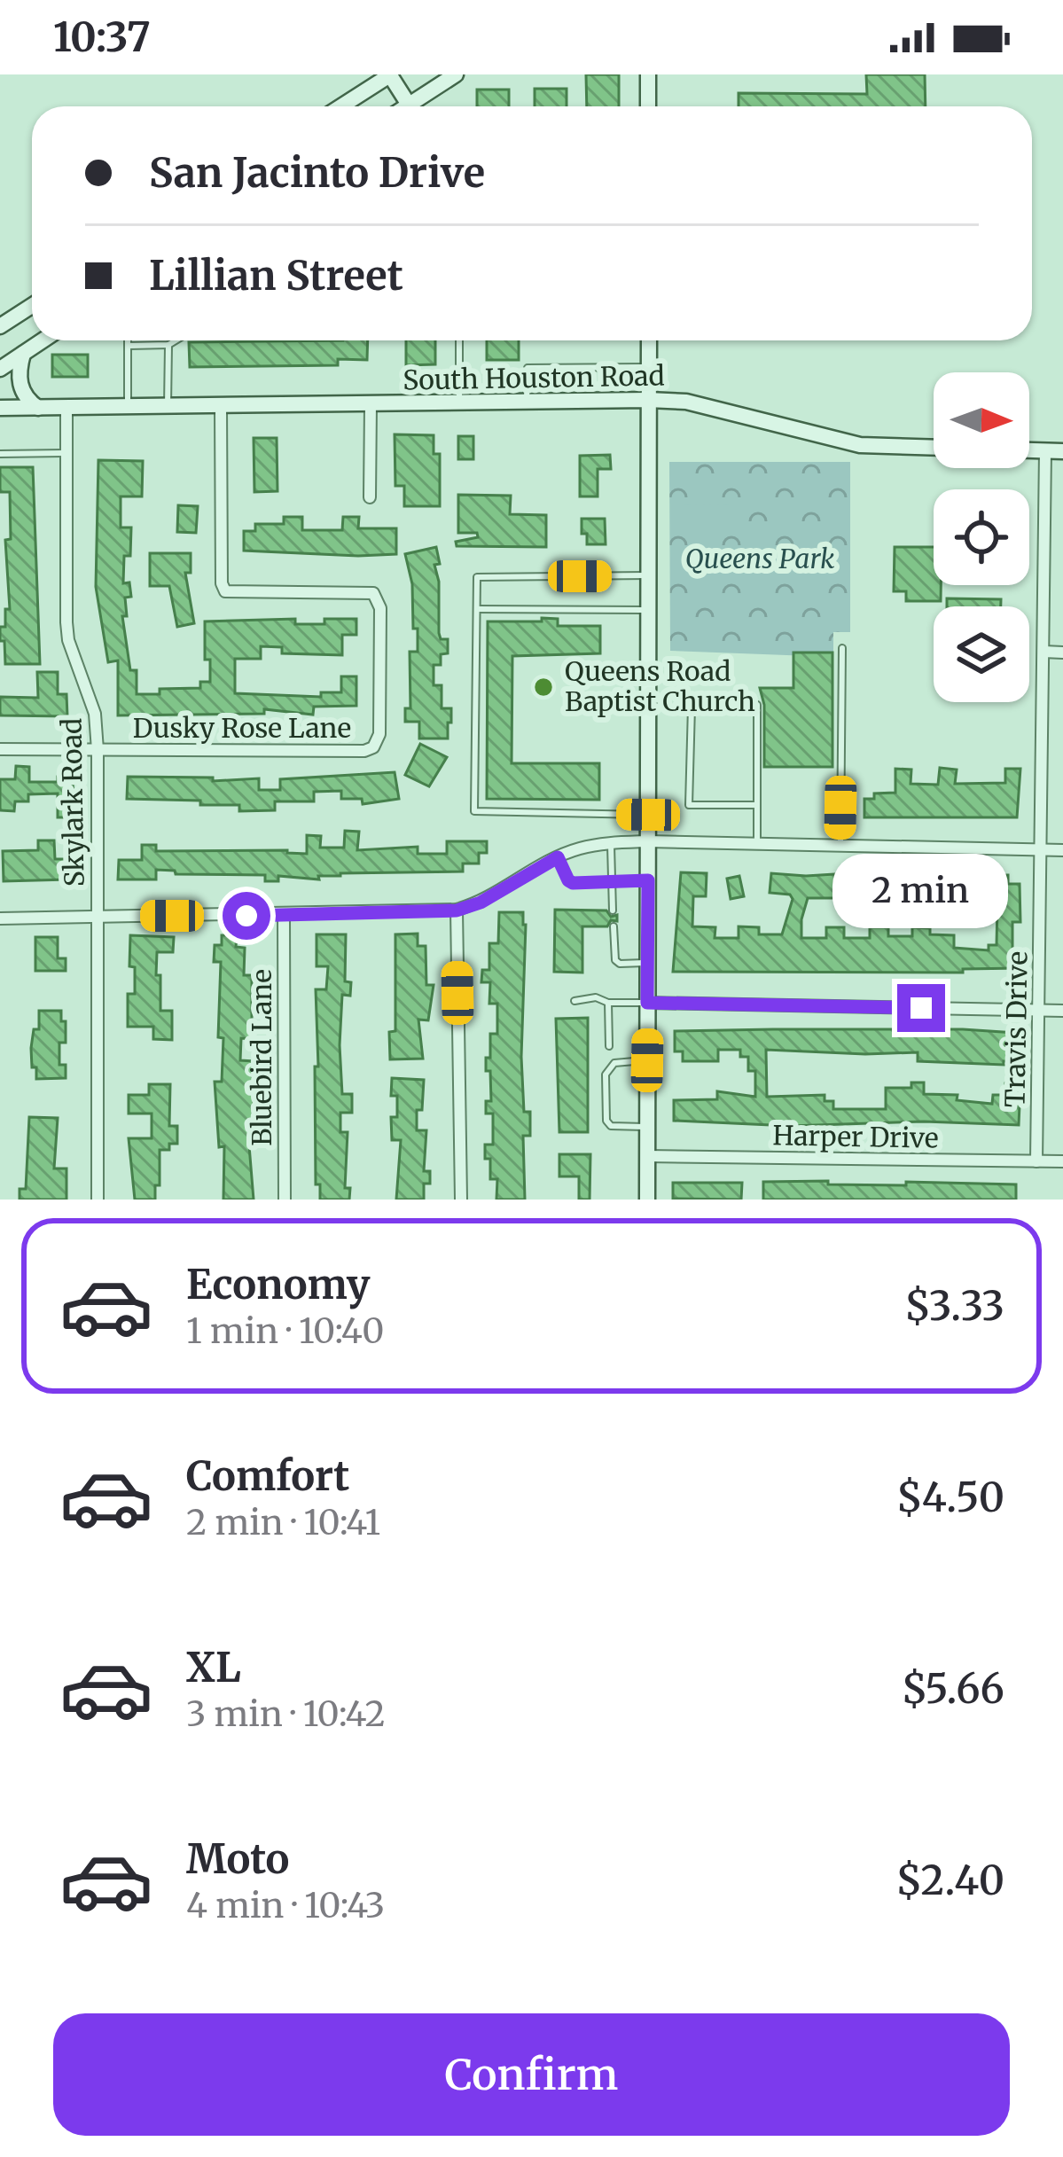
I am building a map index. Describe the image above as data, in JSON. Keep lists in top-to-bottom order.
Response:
{
  "streets": {
    "street": [
      "South Houston Road",
      "Dusky Rose Lane",
      "Skylark Road",
      "Travis Drive",
      "Bluebird Lane",
      "Harper Drive"
    ]
  },
  "crossings": [
    ["South Houston Road", "Dusky Rose Lane"],
    ["South Houston Road", "Skylark Road"],
    ["South Houston Road", "Travis Drive"],
    ["Dusky Rose Lane", "Skylark Road"],
    ["Travis Drive", "Harper Drive"]
  ],
  "parks": ["Queens Park"],
  "places": ["Queens Road Baptist Church"],
  "north": "right",
  "page": {
    "status": "10:37",
    "banner": ["San Jacinto Drive", "Lillian Street"],
    "bubble": "2 min",
    "list": [
      {
        "name": "Economy",
        "note": "1 min · 10:40",
        "value": "$3.33"
      },
      {
        "name": "Comfort",
        "note": "2 min · 10:41",
        "value": "$4.50"
      },
      {
        "name": "XL",
        "note": "3 min · 10:42",
        "value": "$5.66"
      },
      {
        "name": "Moto",
        "note": "4 min · 10:43",
        "value": "$2.40"
      }
    ],
    "buttons": "Confirm"
  }
}
